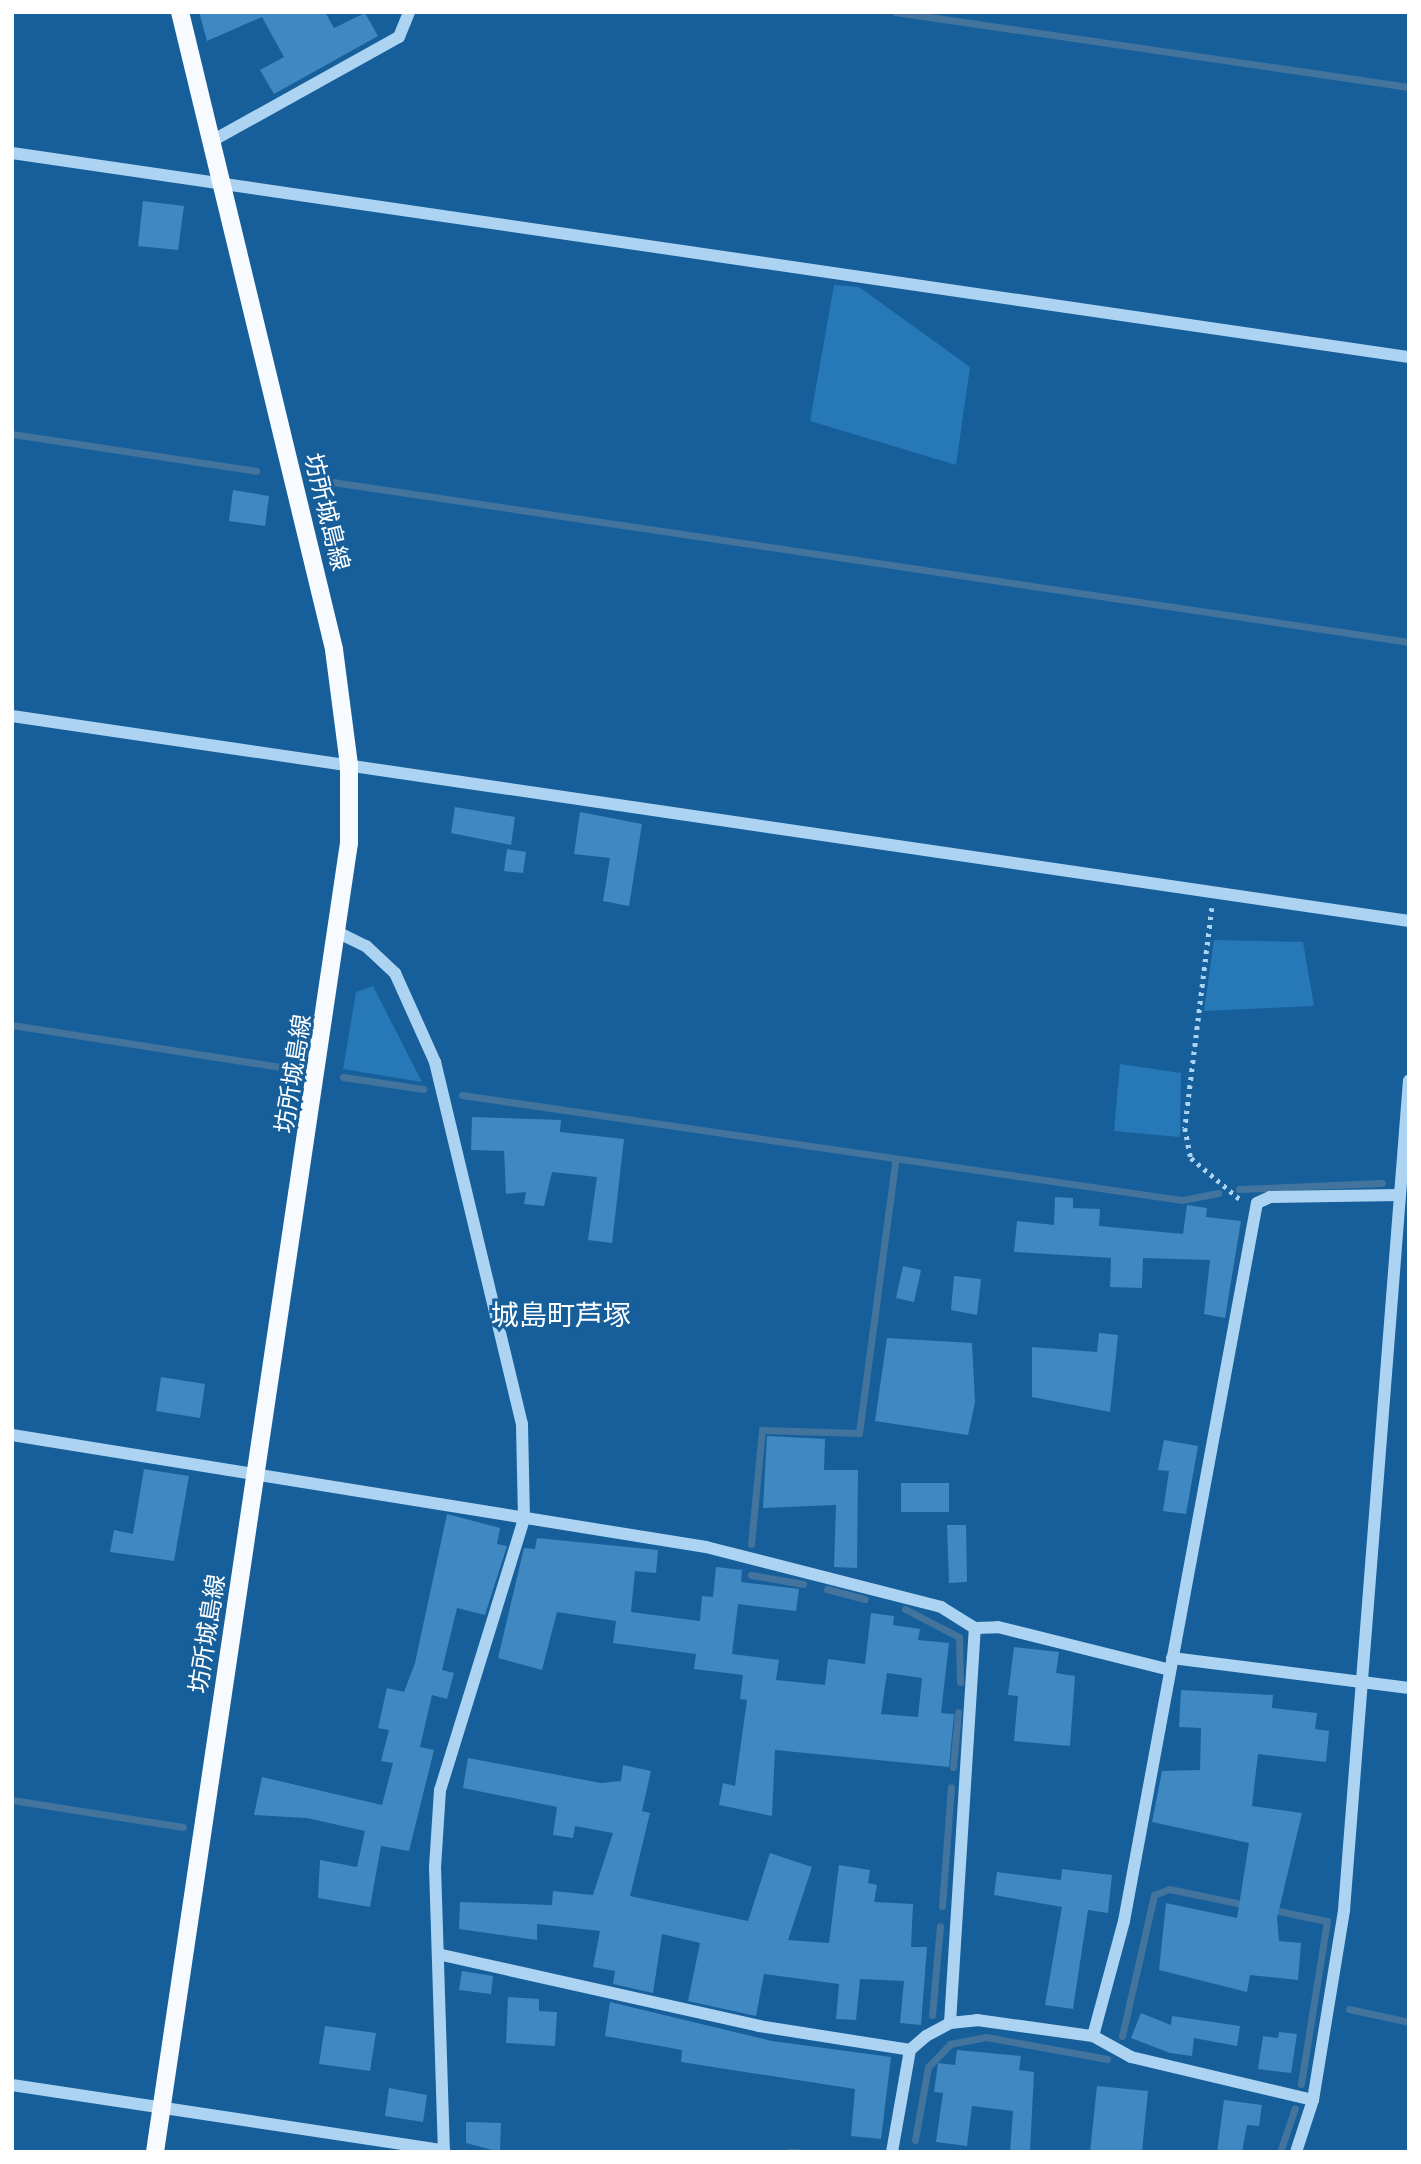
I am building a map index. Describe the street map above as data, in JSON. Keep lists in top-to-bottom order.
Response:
{
  "streets": {
    "main road": ["坊所城島線"]
  },
  "districts": ["城島町芦塚"]
}
